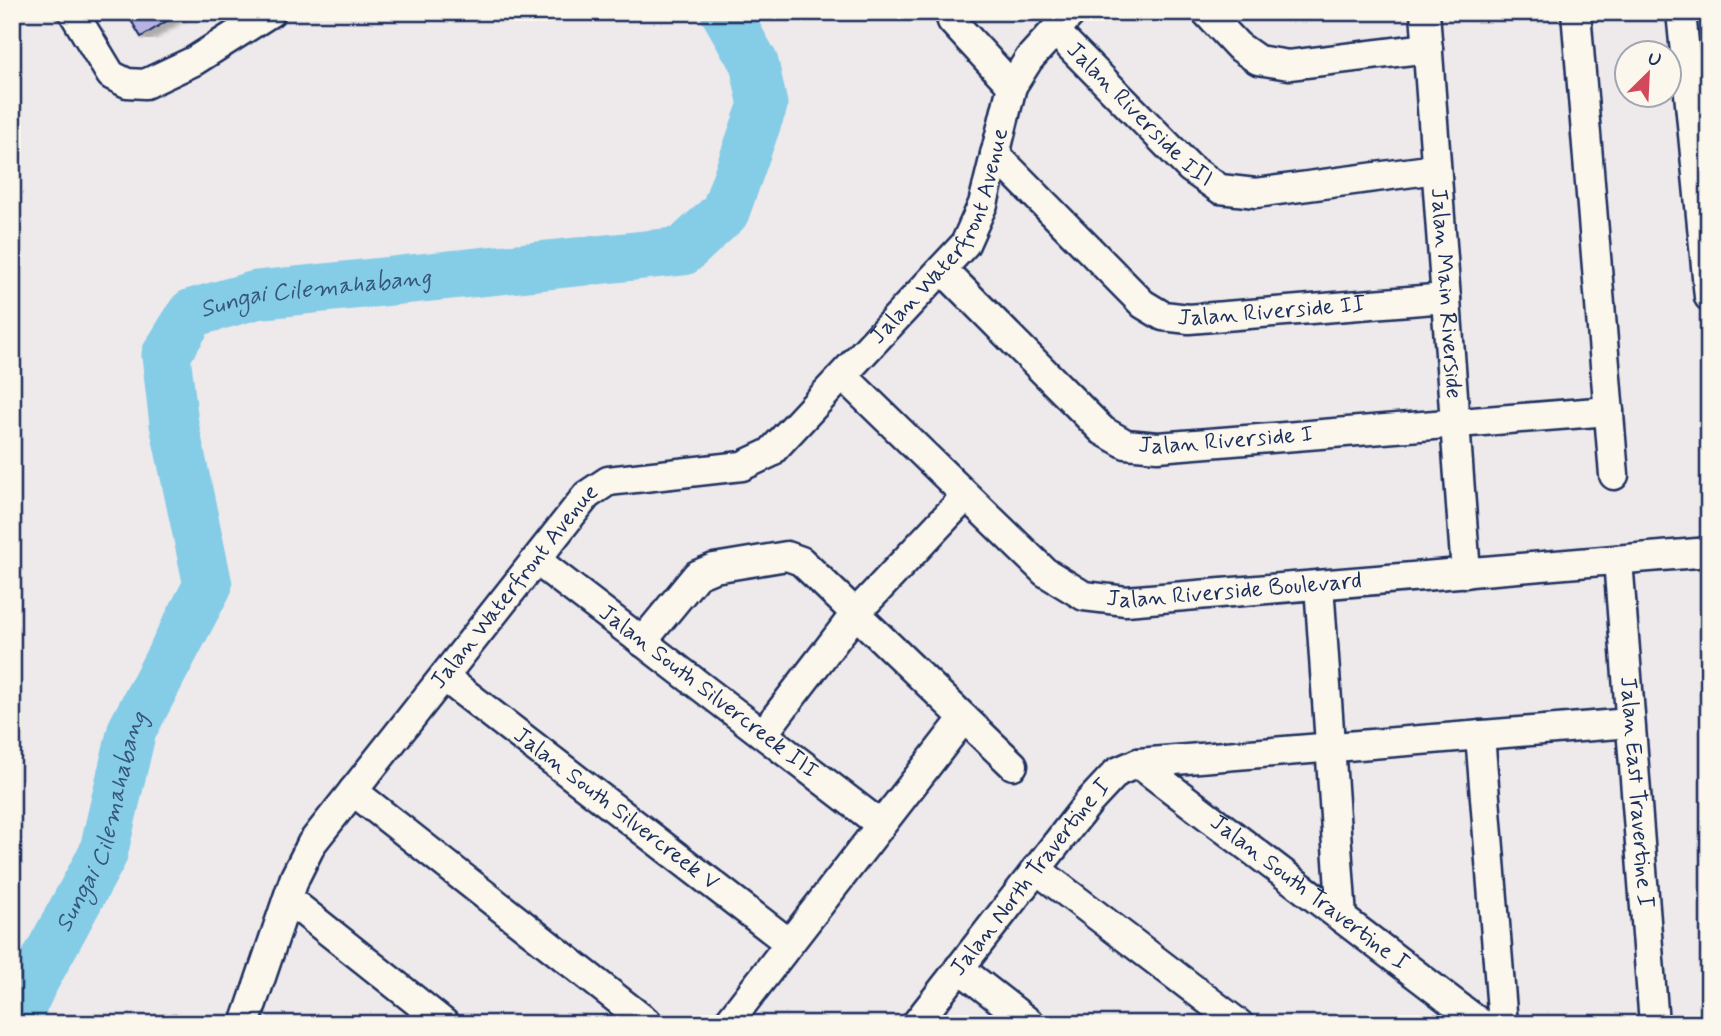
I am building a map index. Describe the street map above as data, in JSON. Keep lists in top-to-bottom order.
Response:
{
  "streets": {
    "street": [
      "Jalan Riverside III",
      "Jalan Waterfront Avenue",
      "Jalan Main Riverside",
      "Jalan Riverside II",
      "Jalan Riverside I",
      "Jalan Riverside Boulevard",
      "Jalan South Silvercreek III",
      "Jalan East Travertine I",
      "Jalan South Silvercreek V",
      "Jalan North Travertine I",
      "Jalan South Travertine I"
    ]
  },
  "crossings": [
    ["Jalan Riverside III", "Jalan Waterfront Avenue"],
    ["Jalan Riverside III", "Jalan Main Riverside"],
    ["Jalan Waterfront Avenue", "Jalan Riverside II"],
    ["Jalan Waterfront Avenue", "Jalan Riverside I"],
    ["Jalan Waterfront Avenue", "Jalan Riverside Boulevard"],
    ["Jalan Waterfront Avenue", "Jalan South Silvercreek III"],
    ["Jalan Waterfront Avenue", "Jalan South Silvercreek V"],
    ["Jalan Main Riverside", "Jalan Riverside II"],
    ["Jalan Main Riverside", "Jalan Riverside I"],
    ["Jalan Main Riverside", "Jalan Riverside Boulevard"],
    ["Jalan Riverside Boulevard", "Jalan East Travertine I"],
    ["Jalan East Travertine I", "Jalan North Travertine I"],
    ["Jalan North Travertine I", "Jalan South Travertine I"]
  ],
  "water": ["Sungai Cilemahabang"],
  "north": "top right"
}
